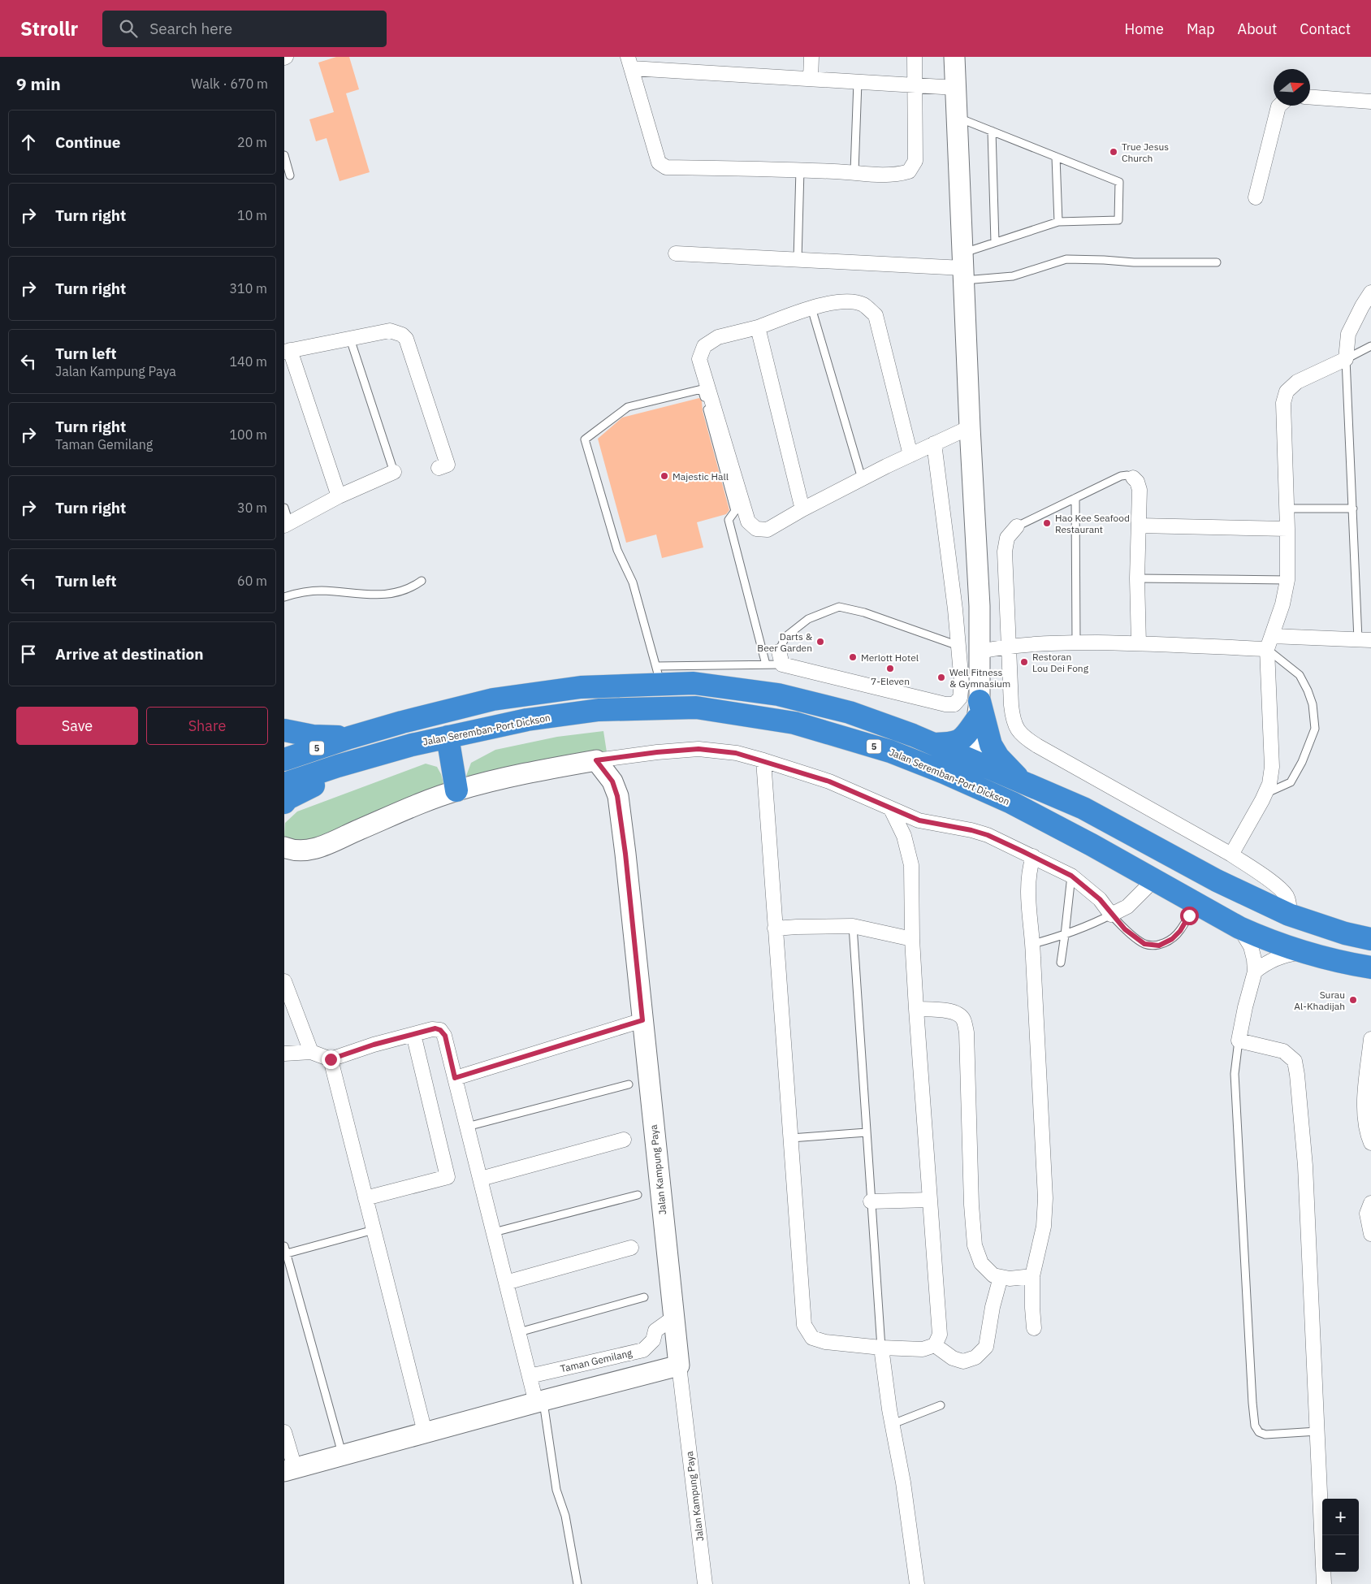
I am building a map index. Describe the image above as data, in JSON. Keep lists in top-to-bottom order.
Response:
{
  "streets": {
    "highway": ["Jalan Seremban-Port Dickson", "5"],
    "street": ["Jalan Kampung Paya", "Taman Gemilang"]
  },
  "crossings": [
    ["Jalan Kampung Paya", "Taman Gemilang"]
  ],
  "places": [
    "True Jesus Church",
    "Majestic Hall",
    "Hao Kee Seafood Restaurant",
    "Darts & Beer Garden",
    "Merlott Hotel",
    "Restoran Lou Dei Fong",
    "7-Eleven",
    "Well Fitness & Gymnasium",
    "Surau Al-Khadijah"
  ],
  "north": "right",
  "page": {
    "header": "Strollr",
    "search": "Search here",
    "nav": [
      "Home",
      "Map",
      "About",
      "Contact"
    ],
    "heading": ["9 min", "Walk · 670 m"],
    "list": [
      ["Continue", "20 m"],
      ["Turn right", "10 m"],
      ["Turn right", "310 m"],
      ["Turn left", "Jalan Kampung Paya", "140 m"],
      ["Turn right", "Taman Gemilang", "100 m"],
      ["Turn right", "30 m"],
      ["Turn left", "60 m"],
      "Arrive at destination"
    ],
    "buttons": ["Save", "Share"],
    "map_buttons": ["+", "−"]
  }
}
